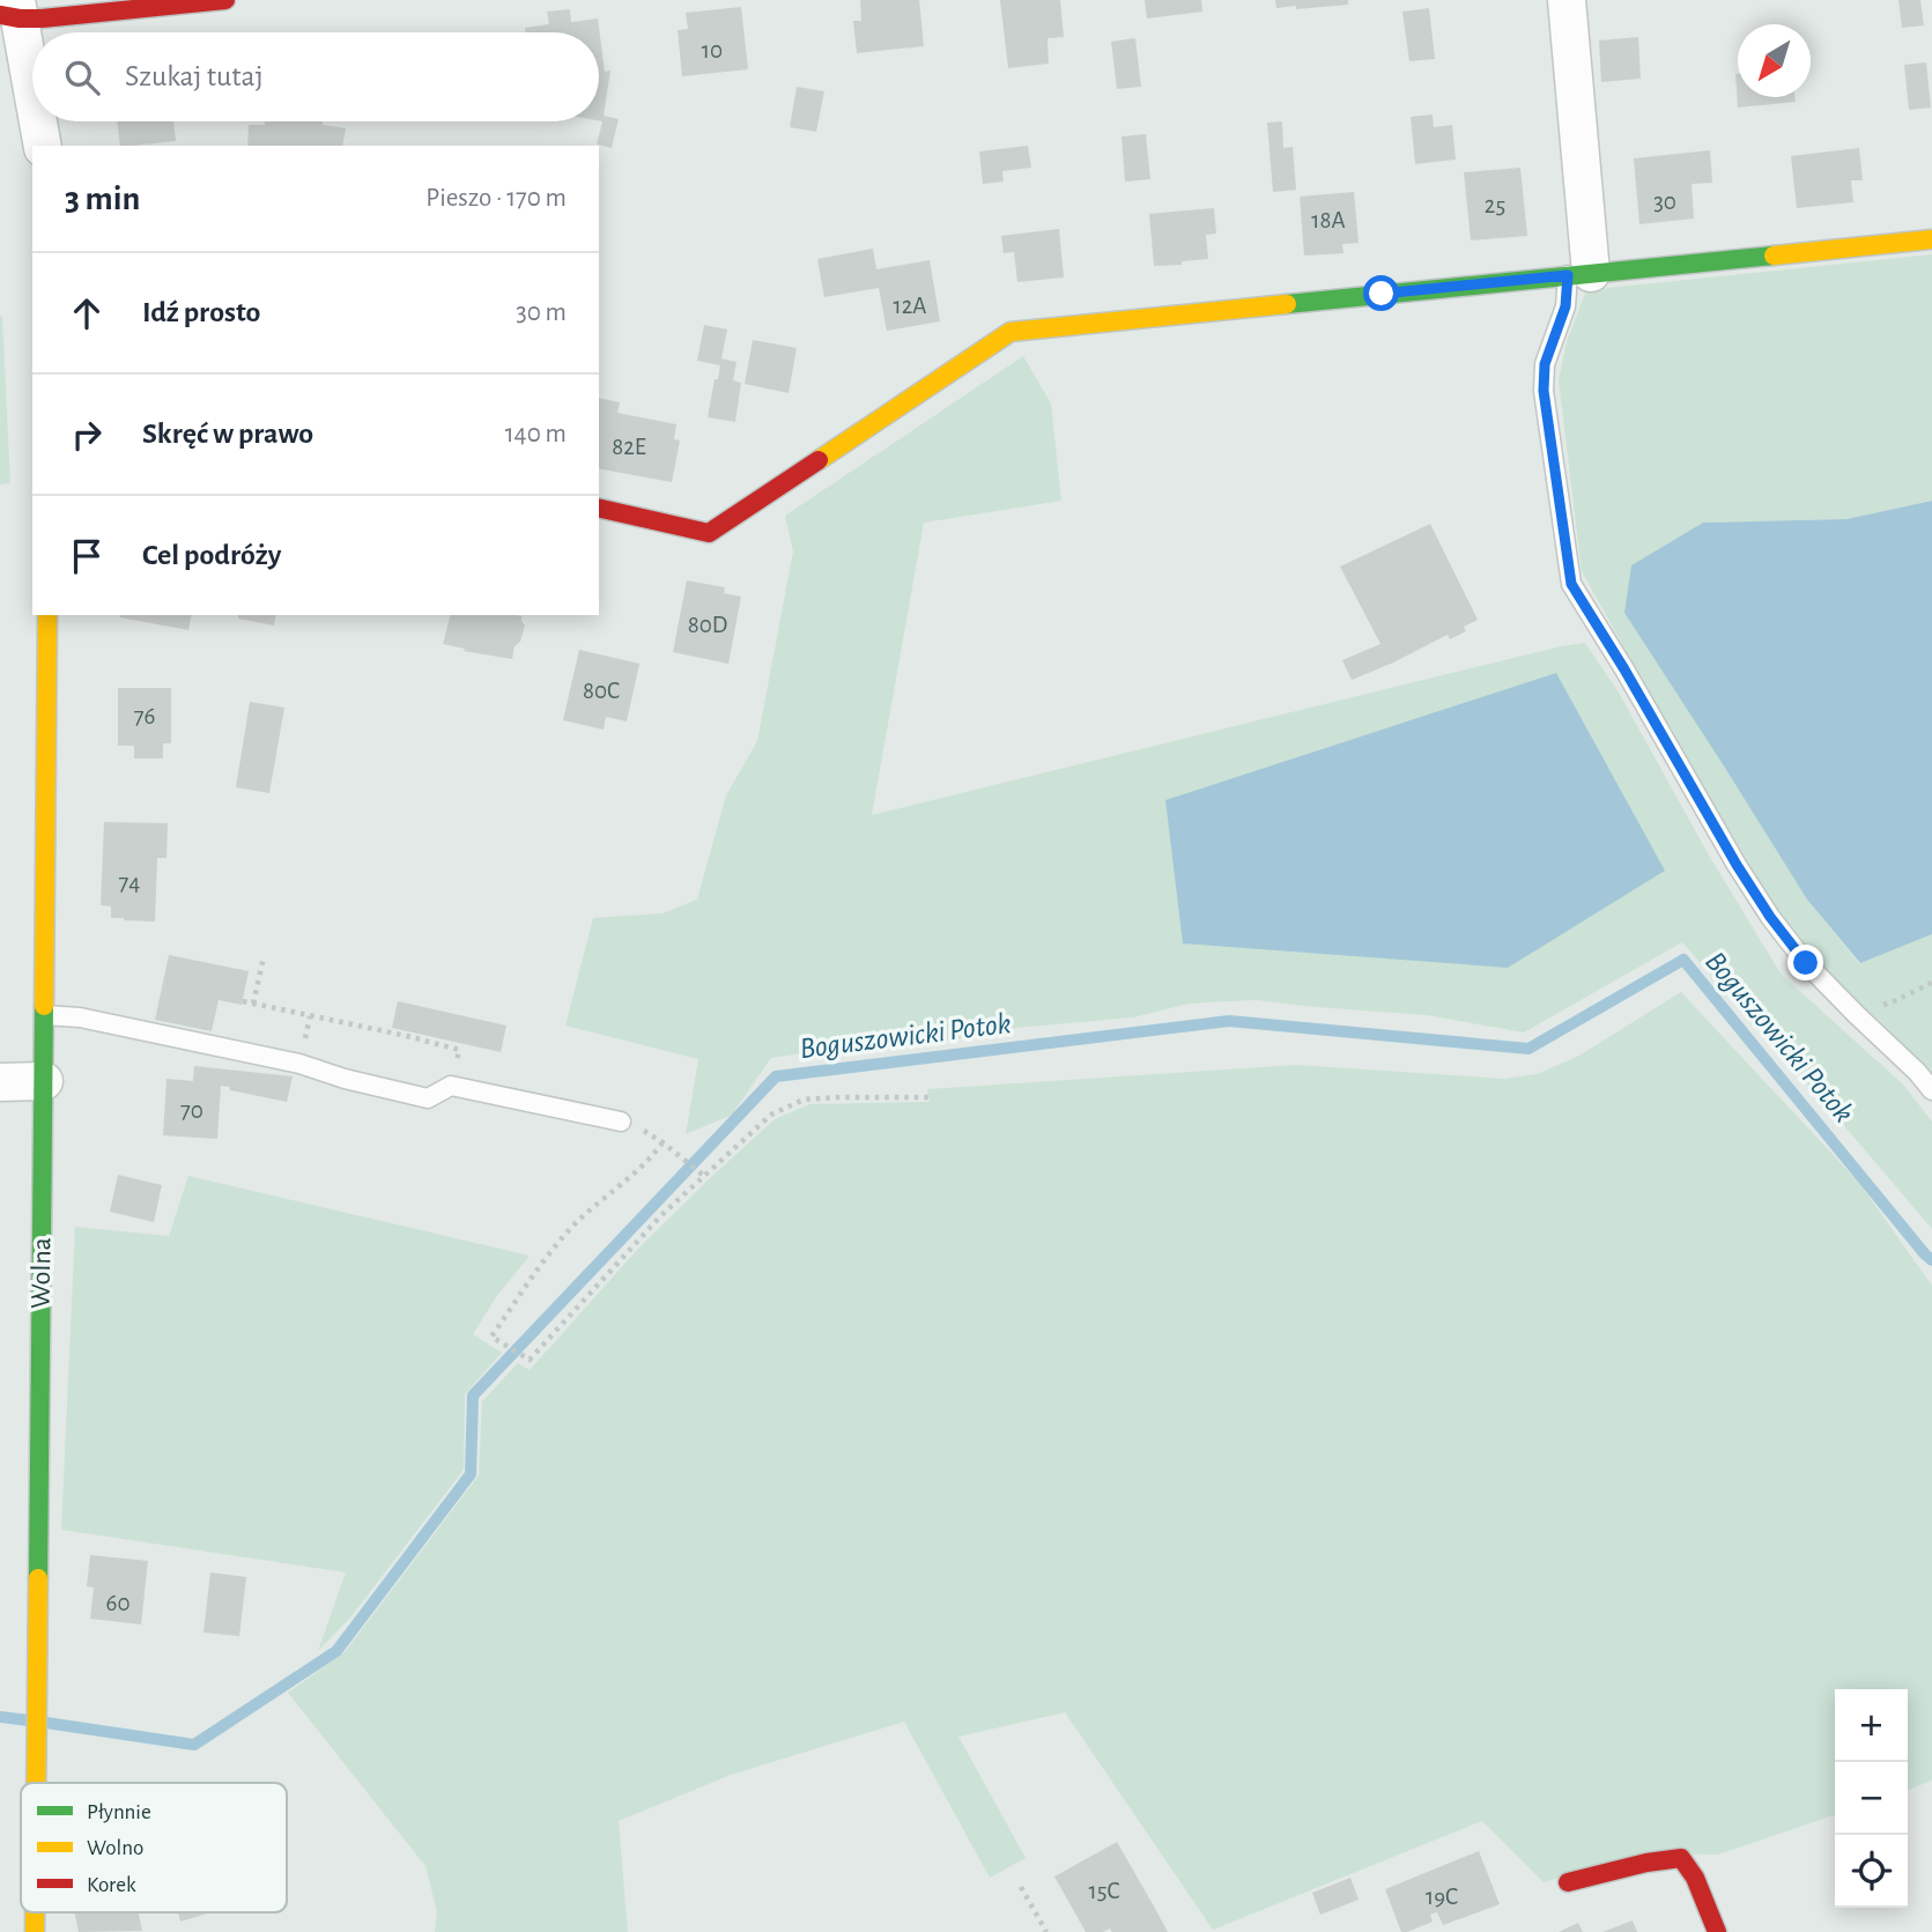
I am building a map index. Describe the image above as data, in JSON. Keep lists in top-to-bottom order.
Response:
{
  "streets": {
    "street": ["Wolna"]
  },
  "water": ["Boguszowicki Potok"],
  "house_numbers": [
    "10",
    "30",
    "25",
    "18A",
    "12A",
    "82E",
    "80D",
    "80C",
    "76",
    "74",
    "70",
    "60",
    "15C",
    "19C"
  ],
  "legend": ["Płynnie", "Wolno", "Korek"],
  "north": "bottom left",
  "page": {
    "search": "Szukaj tutaj",
    "heading": ["3 min", "Pieszo · 170 m"],
    "list": [
      ["Idź prosto", "30 m"],
      ["Skręć w prawo", "140 m"],
      "Cel podróży"
    ],
    "map_buttons": ["+", "−"]
  }
}
